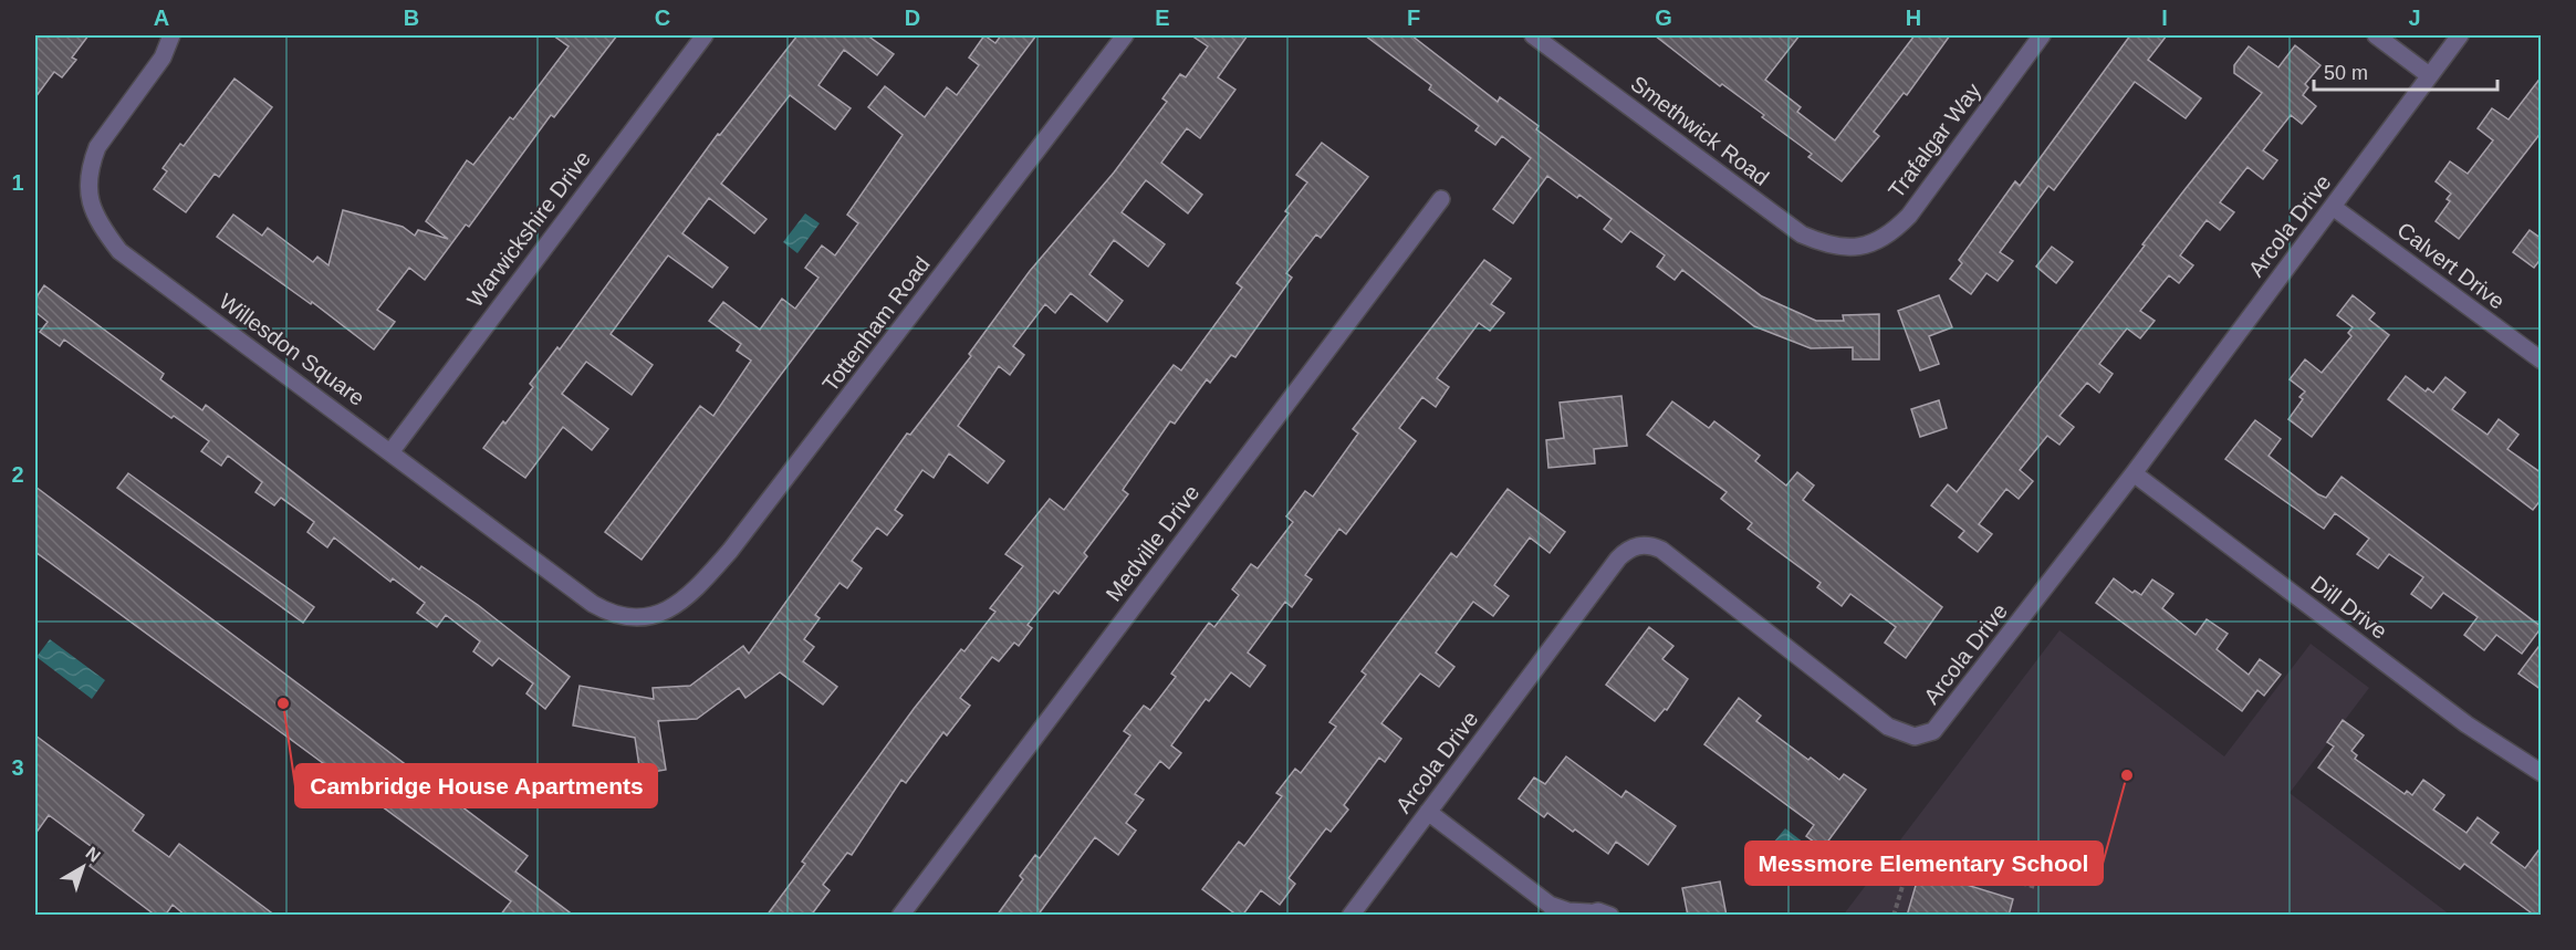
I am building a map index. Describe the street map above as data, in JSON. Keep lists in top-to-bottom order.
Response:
{
  "streets": {
    "street": [
      "Smethwick Road",
      "Trafalgar Way",
      "Arcola Drive",
      "Warwickshire Drive",
      "Calvert Drive",
      "Tottenham Road",
      "Willesdon Square",
      "Medville Drive",
      "Dill Drive"
    ]
  },
  "crossings": [
    ["Smethwick Road", "Trafalgar Way"],
    ["Arcola Drive", "Calvert Drive"],
    ["Arcola Drive", "Dill Drive"],
    ["Warwickshire Drive", "Willesdon Square"],
    ["Tottenham Road", "Willesdon Square"]
  ],
  "places": ["Cambridge House Apartments", "Messmore Elementary School"],
  "scale_bar": "50 m",
  "north": "top right",
  "grid": {
    "columns": [
      "A",
      "B",
      "C",
      "D",
      "E",
      "F",
      "G",
      "H",
      "I",
      "J"
    ],
    "rows": ["1", "2", "3"]
  }
}
